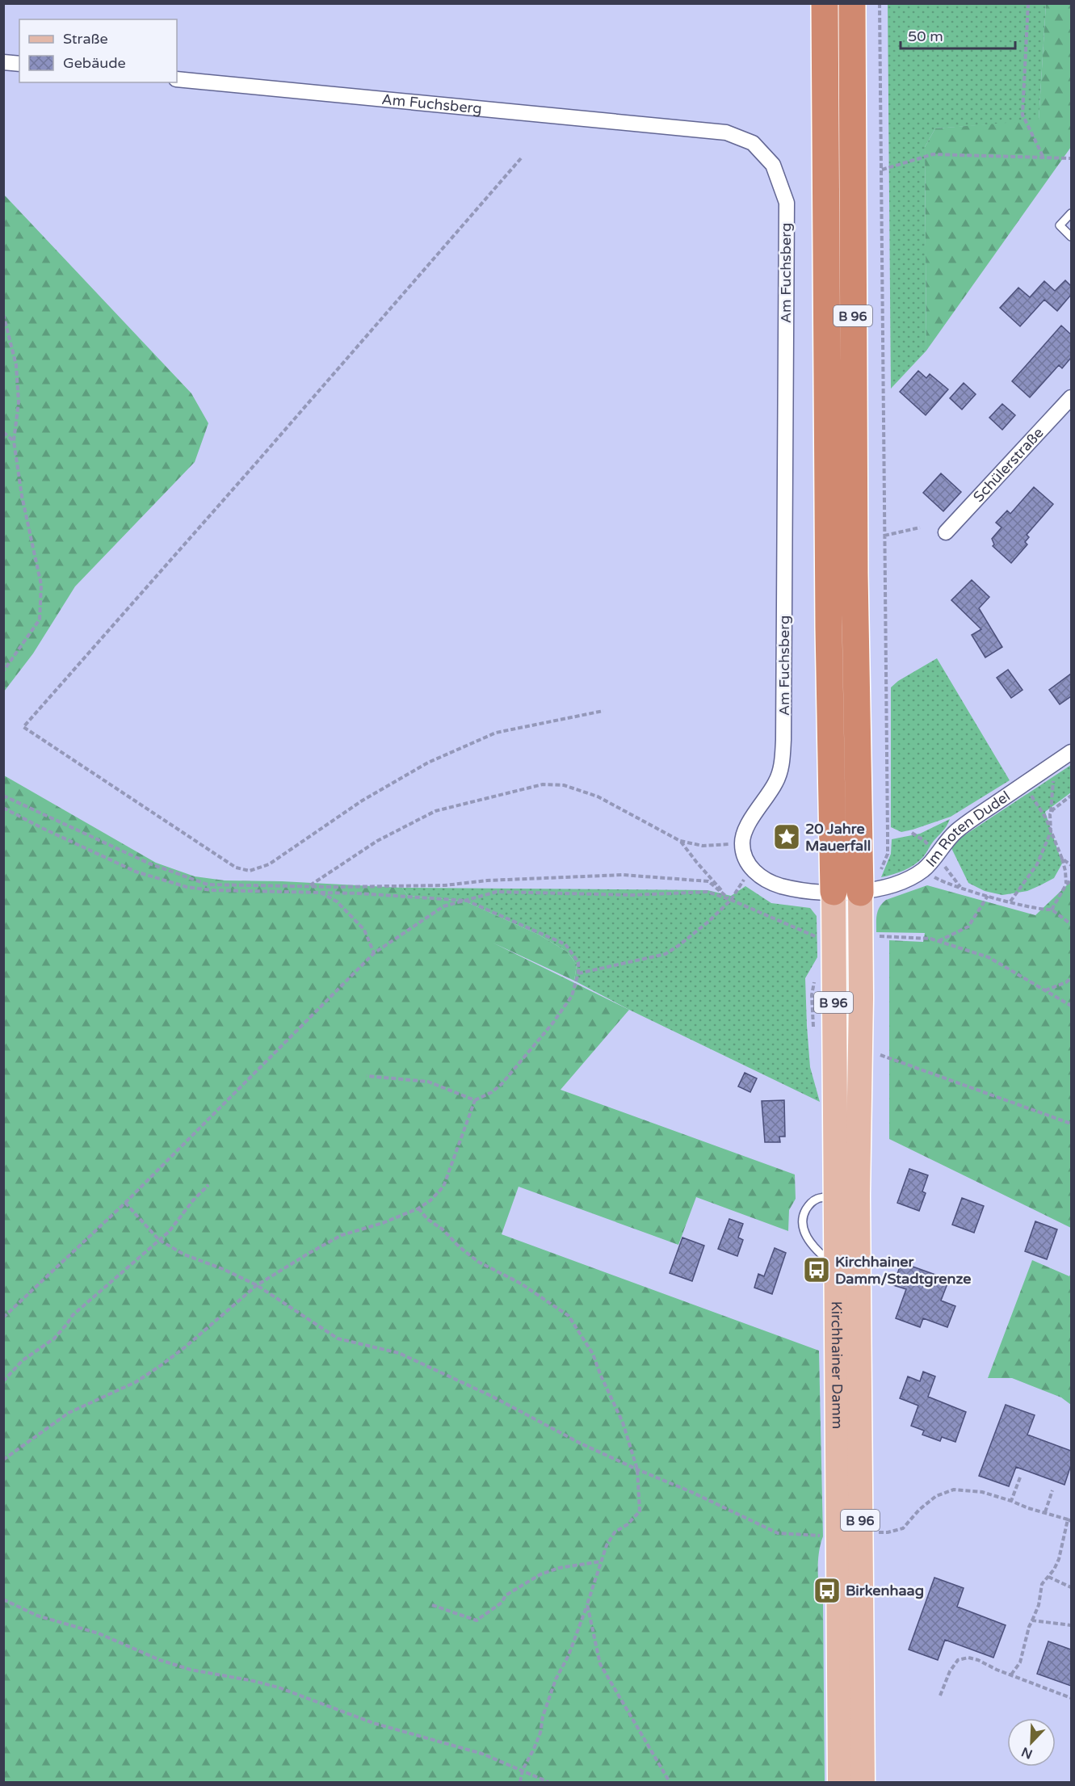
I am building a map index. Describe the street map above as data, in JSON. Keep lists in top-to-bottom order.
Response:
{
  "streets": {
    "highway": ["B 96"],
    "main road": ["Kirchhainer Damm"],
    "street": ["Am Fuchsberg", "Schülerstraße", "Im Roten Dudel"]
  },
  "crossings": [
    ["B 96", "Im Roten Dudel"],
    ["B 96", "Kirchhainer Damm"]
  ],
  "places": {
    "place": ["20 Jahre Mauerfall"],
    "bus stop": ["Kirchhainer Damm/Stadtgrenze", "Birkenhaag"]
  },
  "legend": ["Straße", "Gebäude"],
  "scale_bar": "50 m",
  "north": "bottom left"
}
